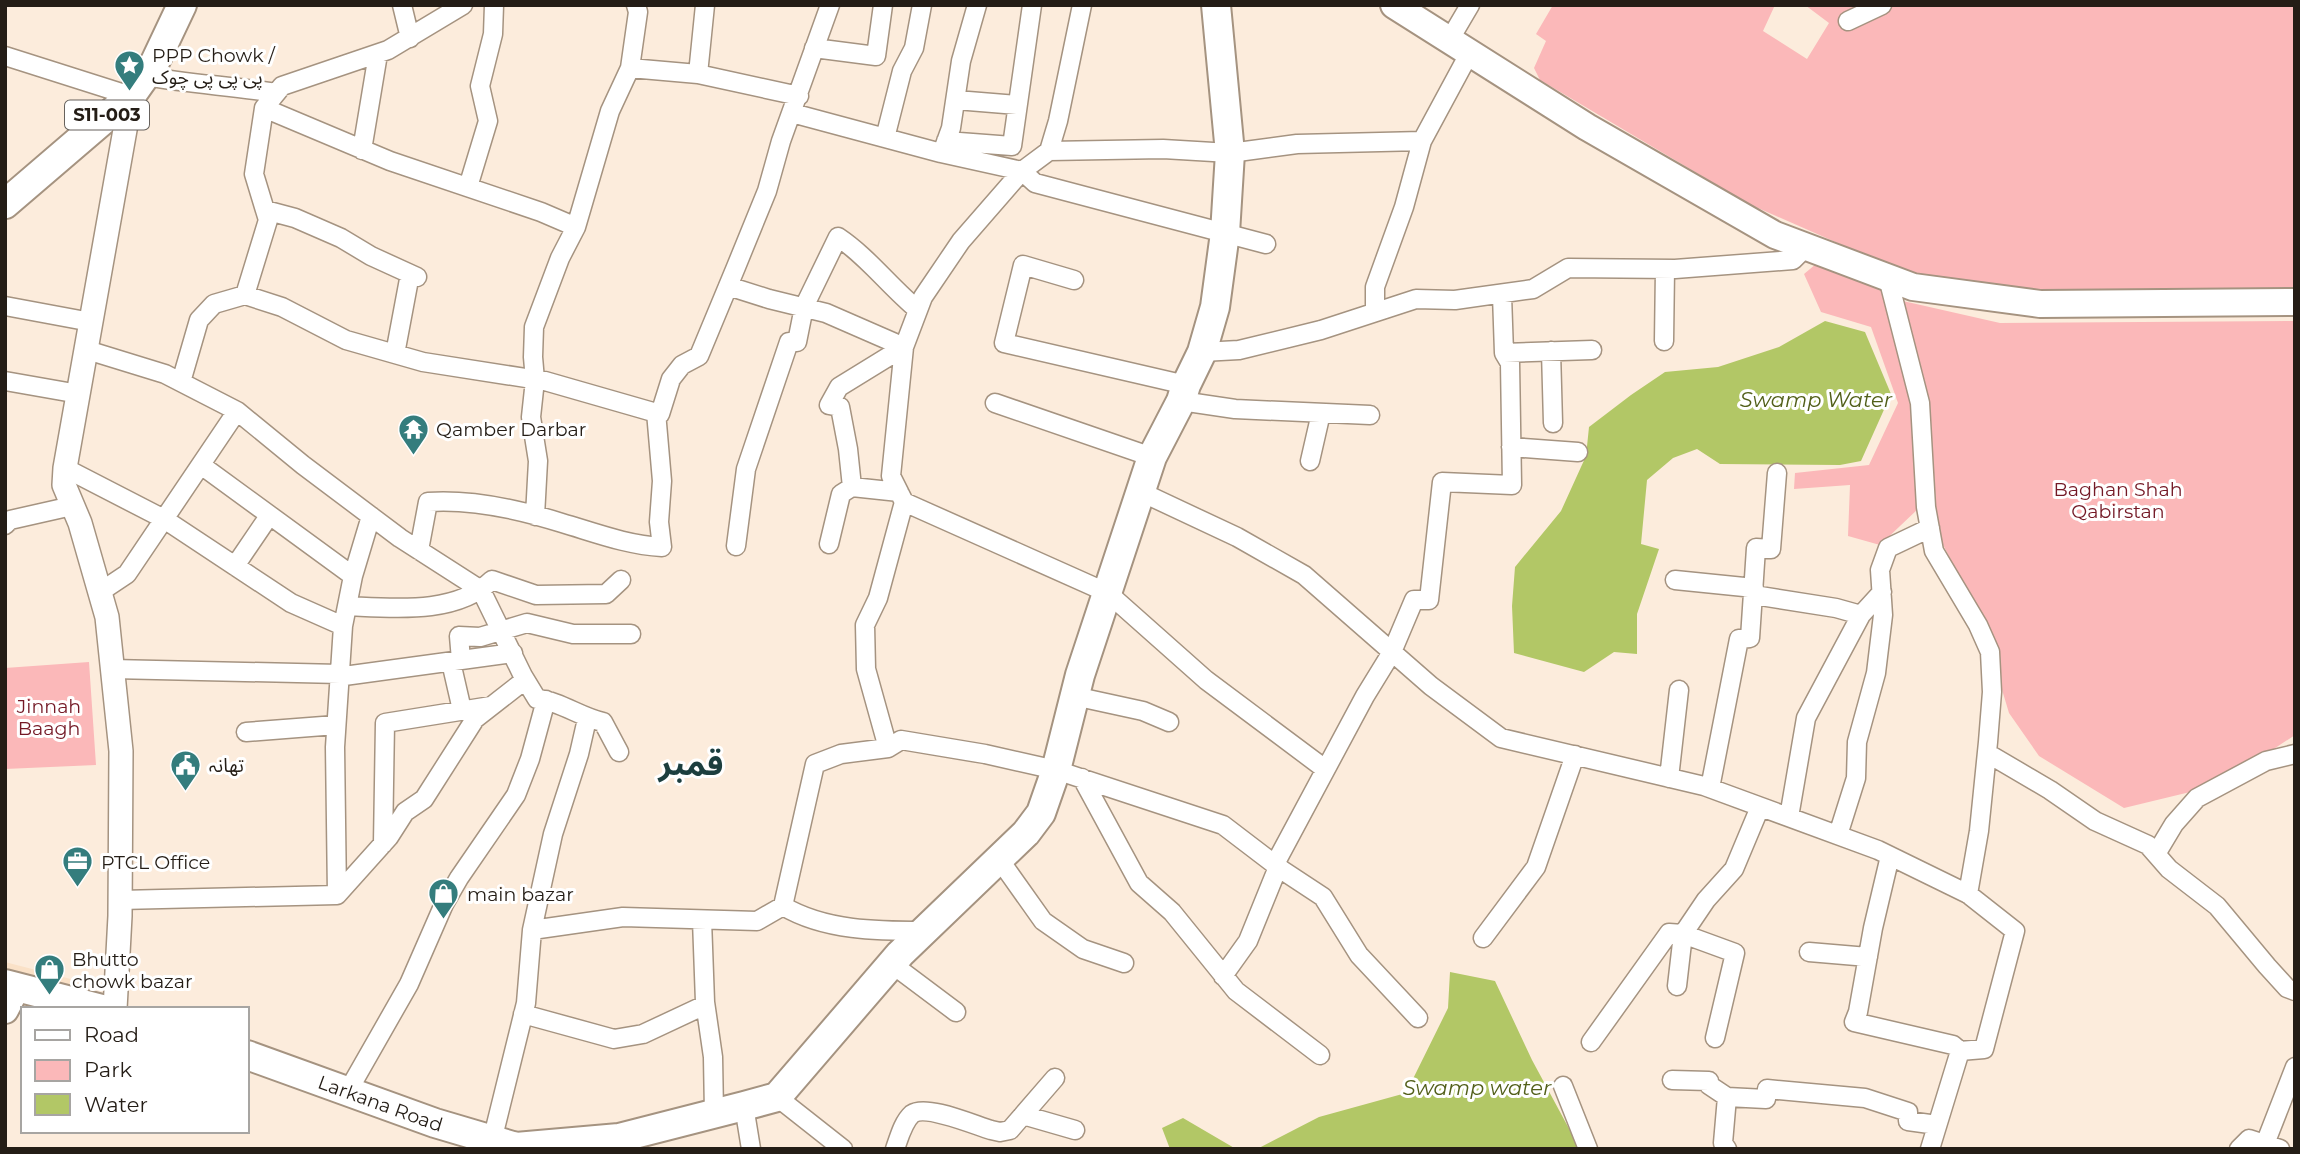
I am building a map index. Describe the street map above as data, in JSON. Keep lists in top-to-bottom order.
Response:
{
  "streets": {
    "main road": ["S11-003", "Larkana Road"]
  },
  "districts": ["قمبر"],
  "water": ["Swamp Water", "Swamp water"],
  "parks": ["Baghan Shah Qabirstan", "Jinnah Baagh"],
  "places": {
    "place": ["PPP Chowk / پی پی پی چوک"],
    "temple": ["Qamber Darbar"],
    "public building": ["تھانہ"],
    "office": ["PTCL Office"],
    "shop": ["main bazar", "Bhutto chowk bazar"]
  },
  "legend": ["Road", "Park", "Water"]
}
